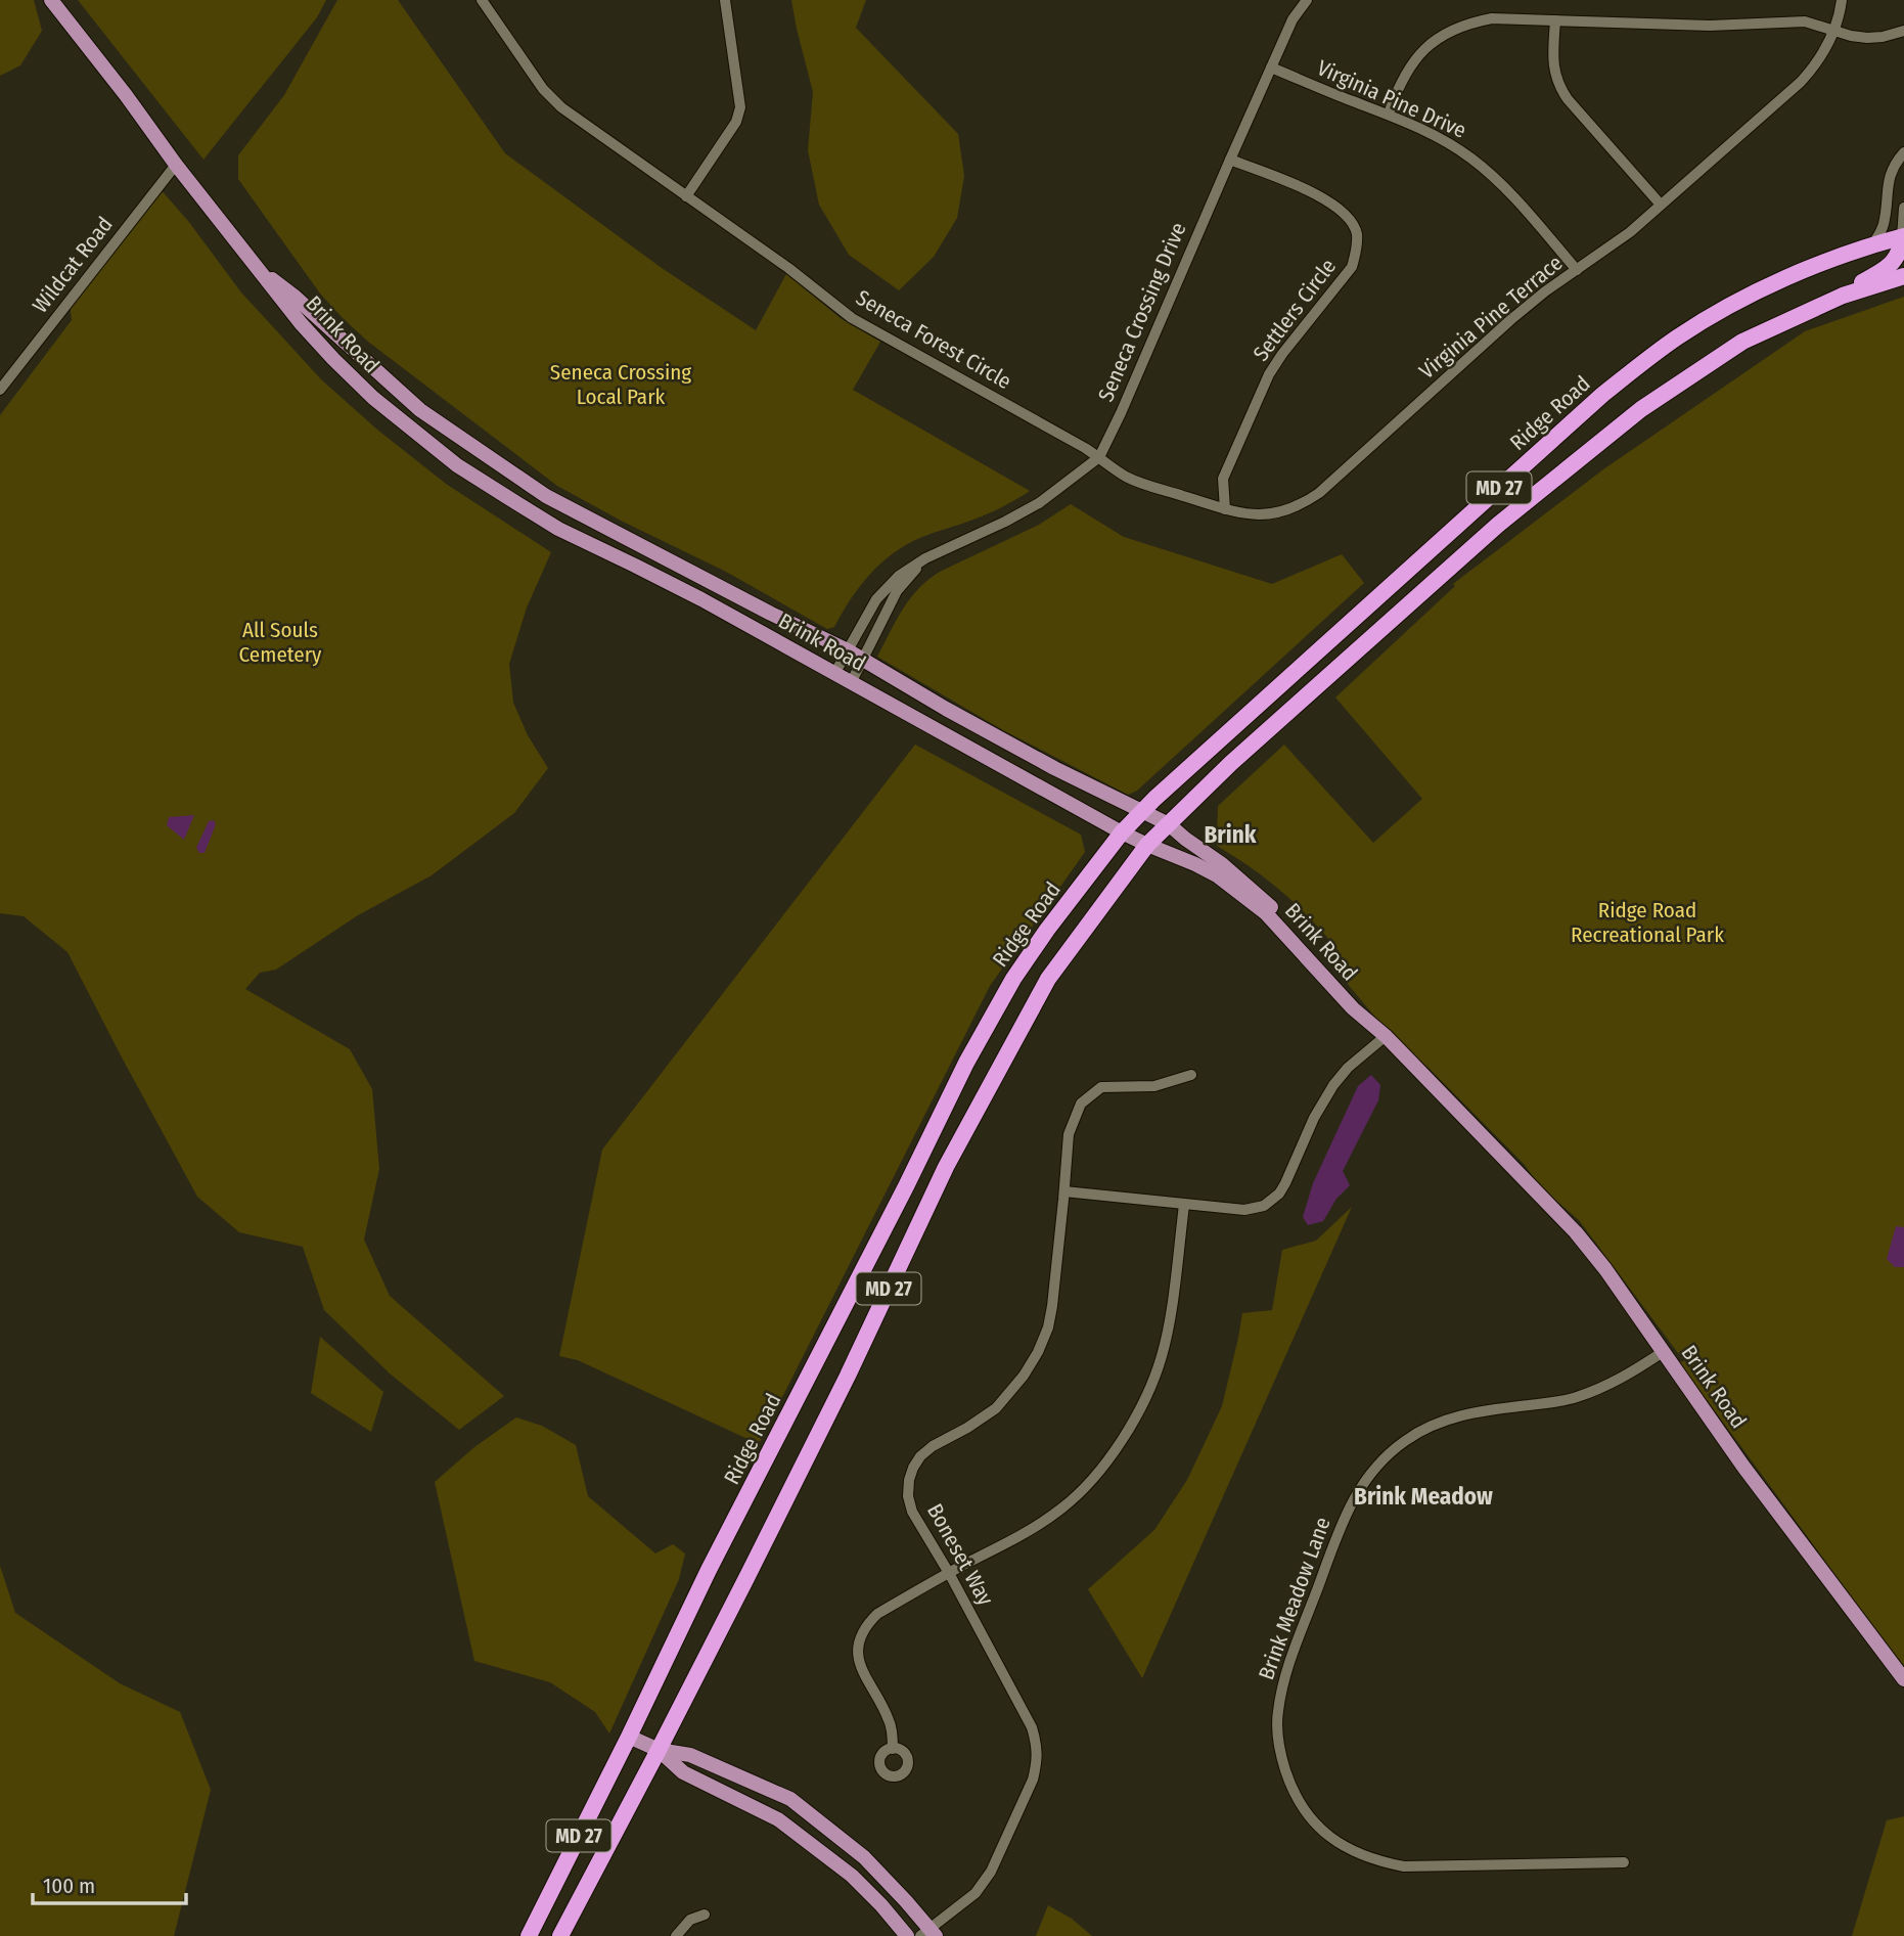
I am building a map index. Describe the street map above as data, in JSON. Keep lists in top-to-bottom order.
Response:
{
  "streets": {
    "highway": ["Ridge Road", "MD 27"],
    "main road": ["Brink Road"],
    "street": [
      "Virginia Pine Drive",
      "Wildcat Road",
      "Settlers Circle",
      "Seneca Crossing Drive",
      "Virginia Pine Terrace",
      "Seneca Forest Circle",
      "Boneset Way",
      "Brink Meadow Lane"
    ]
  },
  "crossings": [
    ["Virginia Pine Drive", "Seneca Crossing Drive"],
    ["Virginia Pine Drive", "Virginia Pine Terrace"],
    ["Wildcat Road", "Brink Road"],
    ["Settlers Circle", "Seneca Crossing Drive"],
    ["Settlers Circle", "Virginia Pine Terrace"],
    ["Seneca Crossing Drive", "Virginia Pine Terrace"],
    ["Seneca Crossing Drive", "Brink Road"],
    ["Seneca Crossing Drive", "Seneca Forest Circle"],
    ["Virginia Pine Terrace", "Seneca Forest Circle"],
    ["Brink Road", "Ridge Road"],
    ["Brink Road", "MD 27"],
    ["Brink Road", "Brink Meadow Lane"]
  ],
  "districts": ["Brink", "Brink Meadow"],
  "parks": ["Seneca Crossing Local Park", "All Souls Cemetery", "Ridge Road Recreational Park"],
  "scale_bar": "100 m"
}
